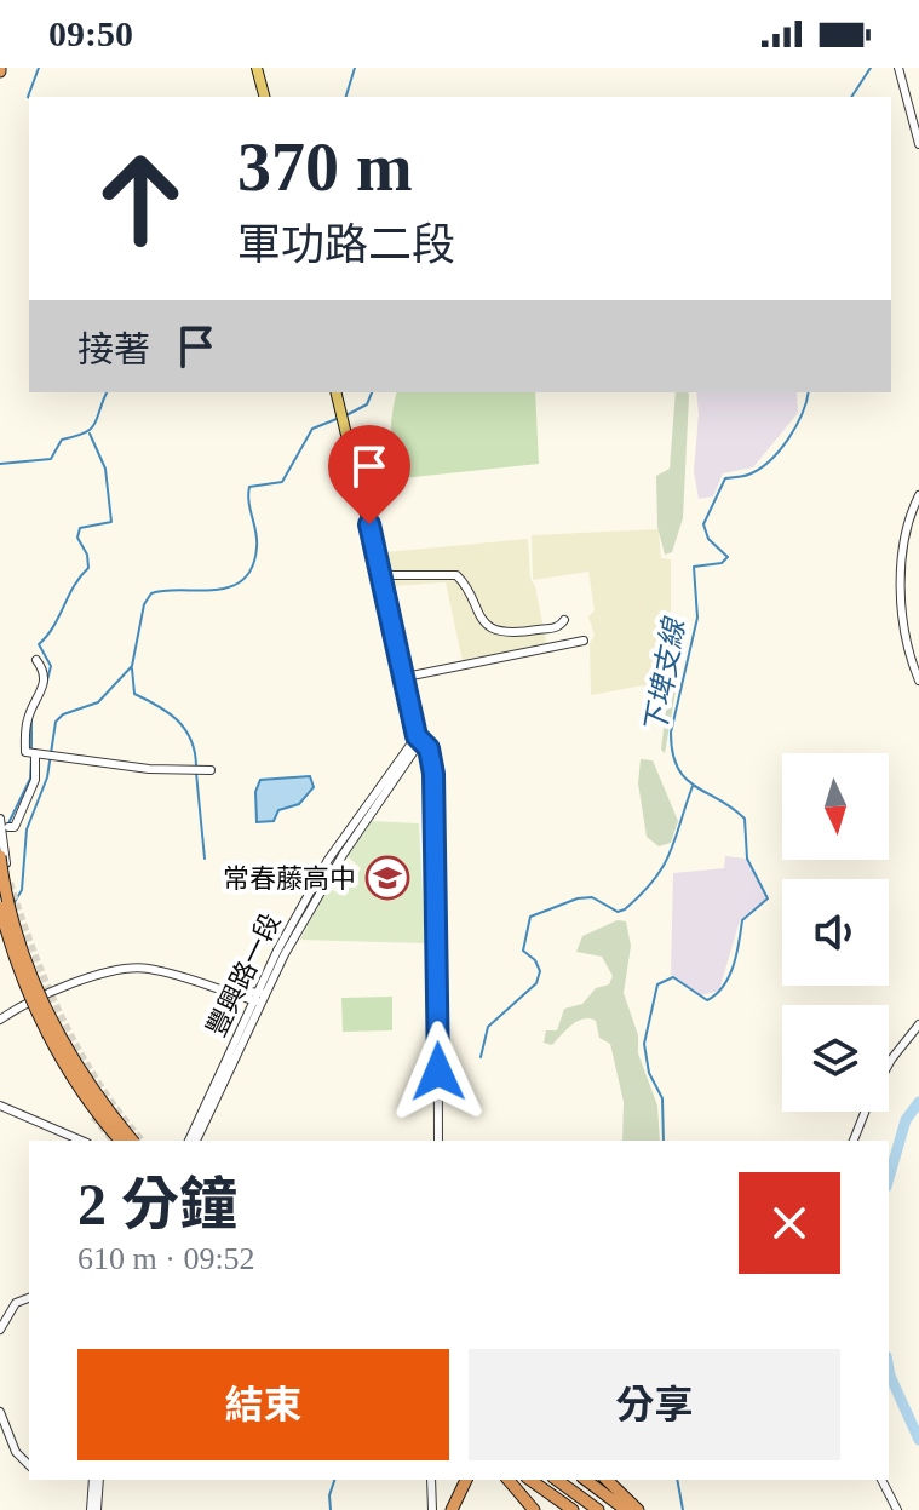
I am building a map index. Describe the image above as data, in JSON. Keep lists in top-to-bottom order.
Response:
{
  "streets": {
    "street": ["豐興路一段"]
  },
  "water": ["下埤支線"],
  "places": {
    "school or university": ["常春藤高中"]
  },
  "north": "bottom",
  "page": {
    "status": "09:50",
    "turn": ["370 m", "軍功路二段"],
    "then": "接著",
    "heading": ["2 分鐘", "610 m · 09:52"],
    "buttons": ["結束", "分享"]
  }
}
